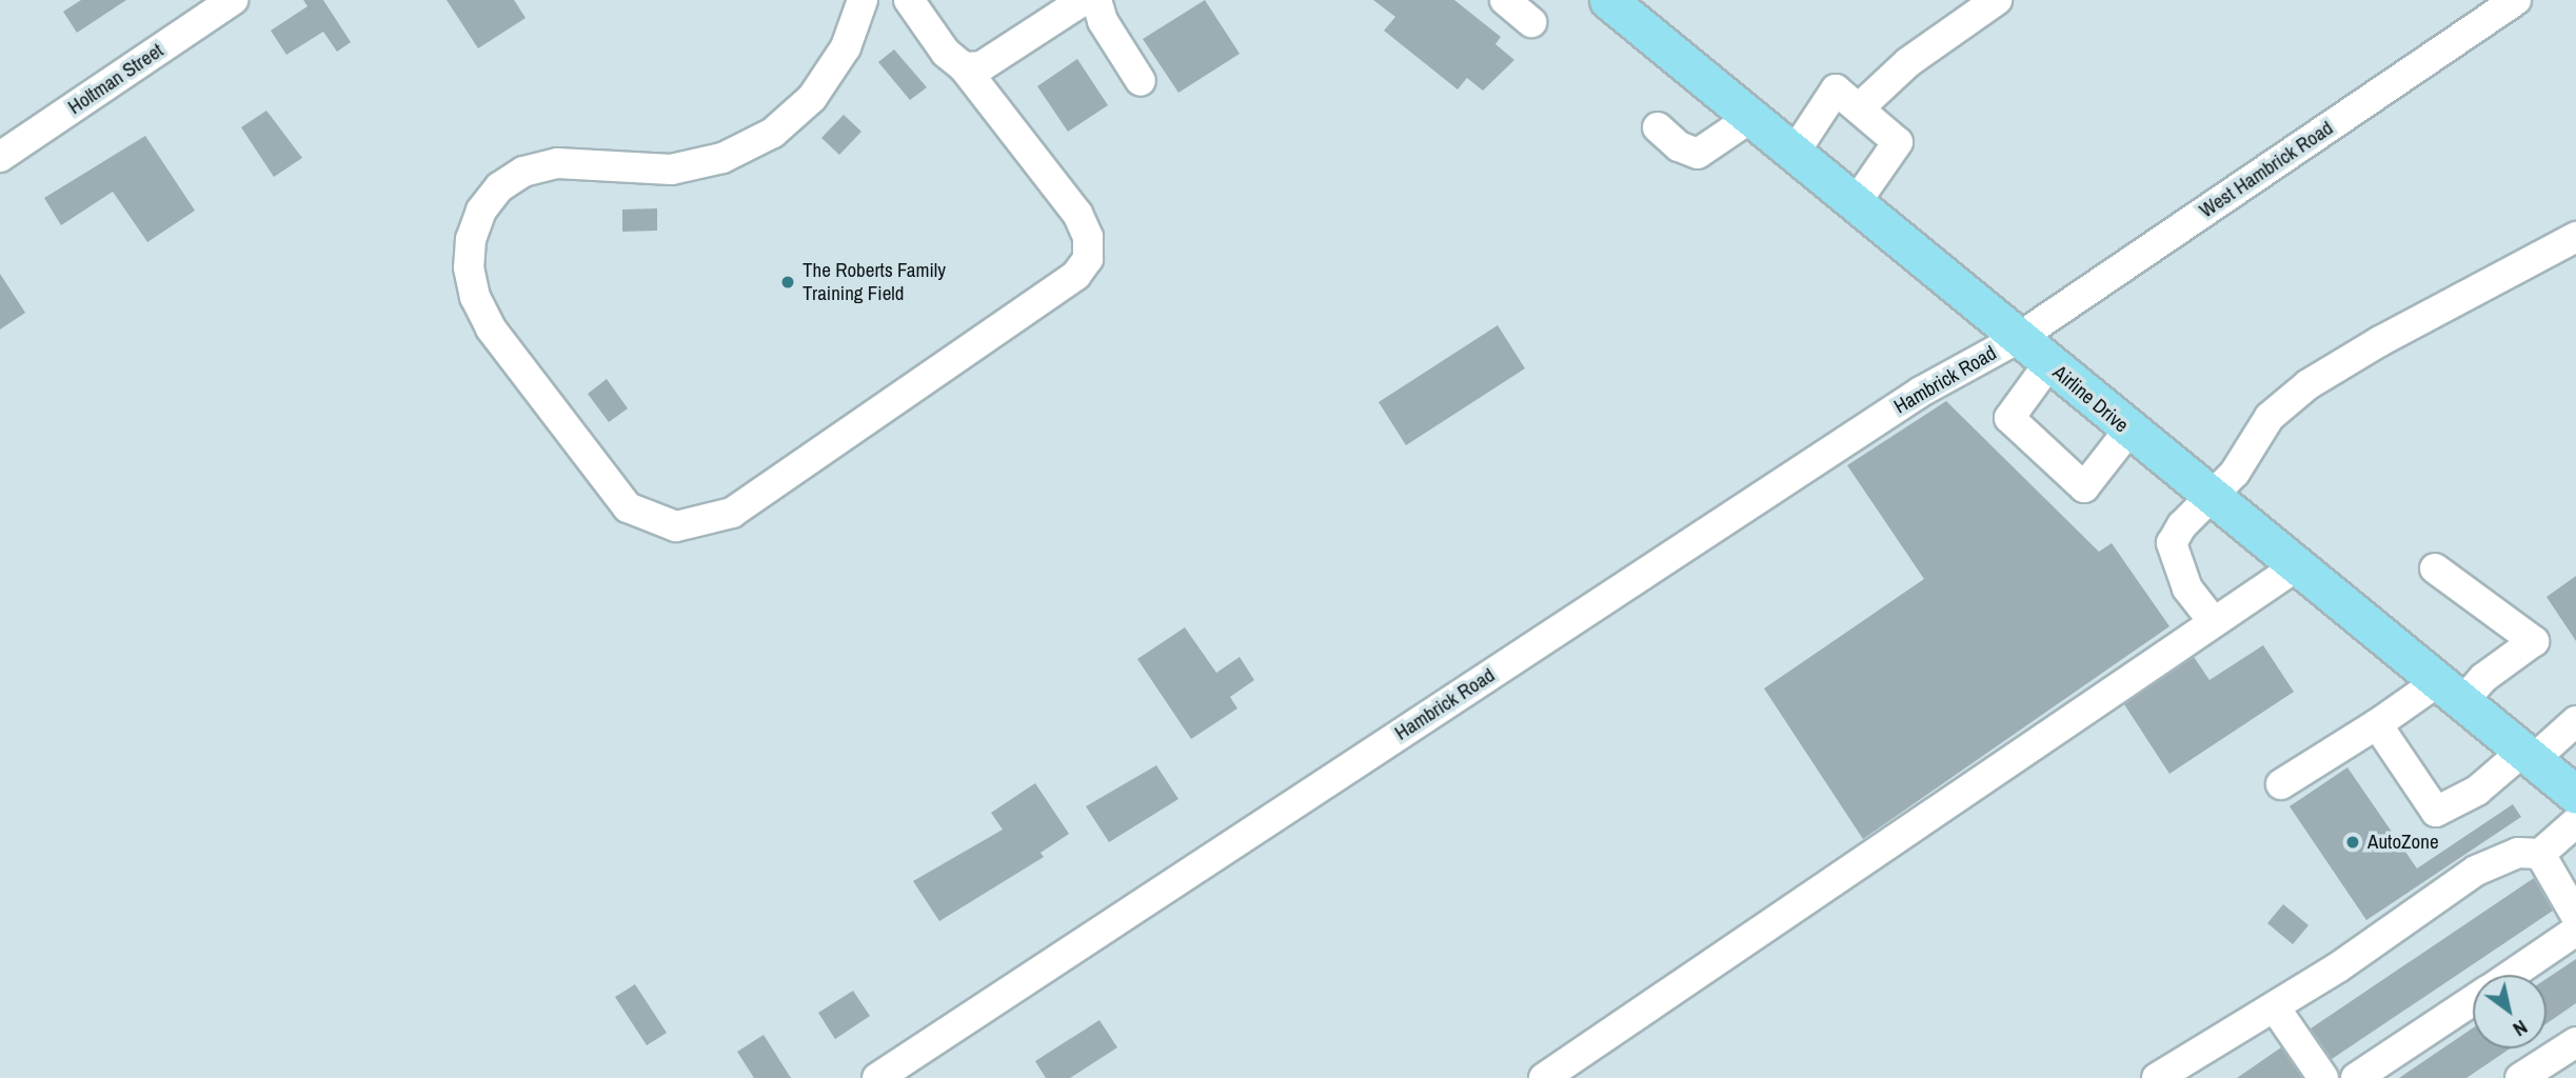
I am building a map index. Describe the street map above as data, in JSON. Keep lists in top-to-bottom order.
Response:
{
  "streets": {
    "main road": ["Airline Drive"],
    "street": ["Holtman Street", "West Hambrick Road", "Hambrick Road"]
  },
  "crossings": [
    ["West Hambrick Road", "Hambrick Road"],
    ["West Hambrick Road", "Airline Drive"],
    ["Hambrick Road", "Airline Drive"]
  ],
  "places": ["The Roberts Family Training Field", "AutoZone"],
  "north": "bottom right"
}
